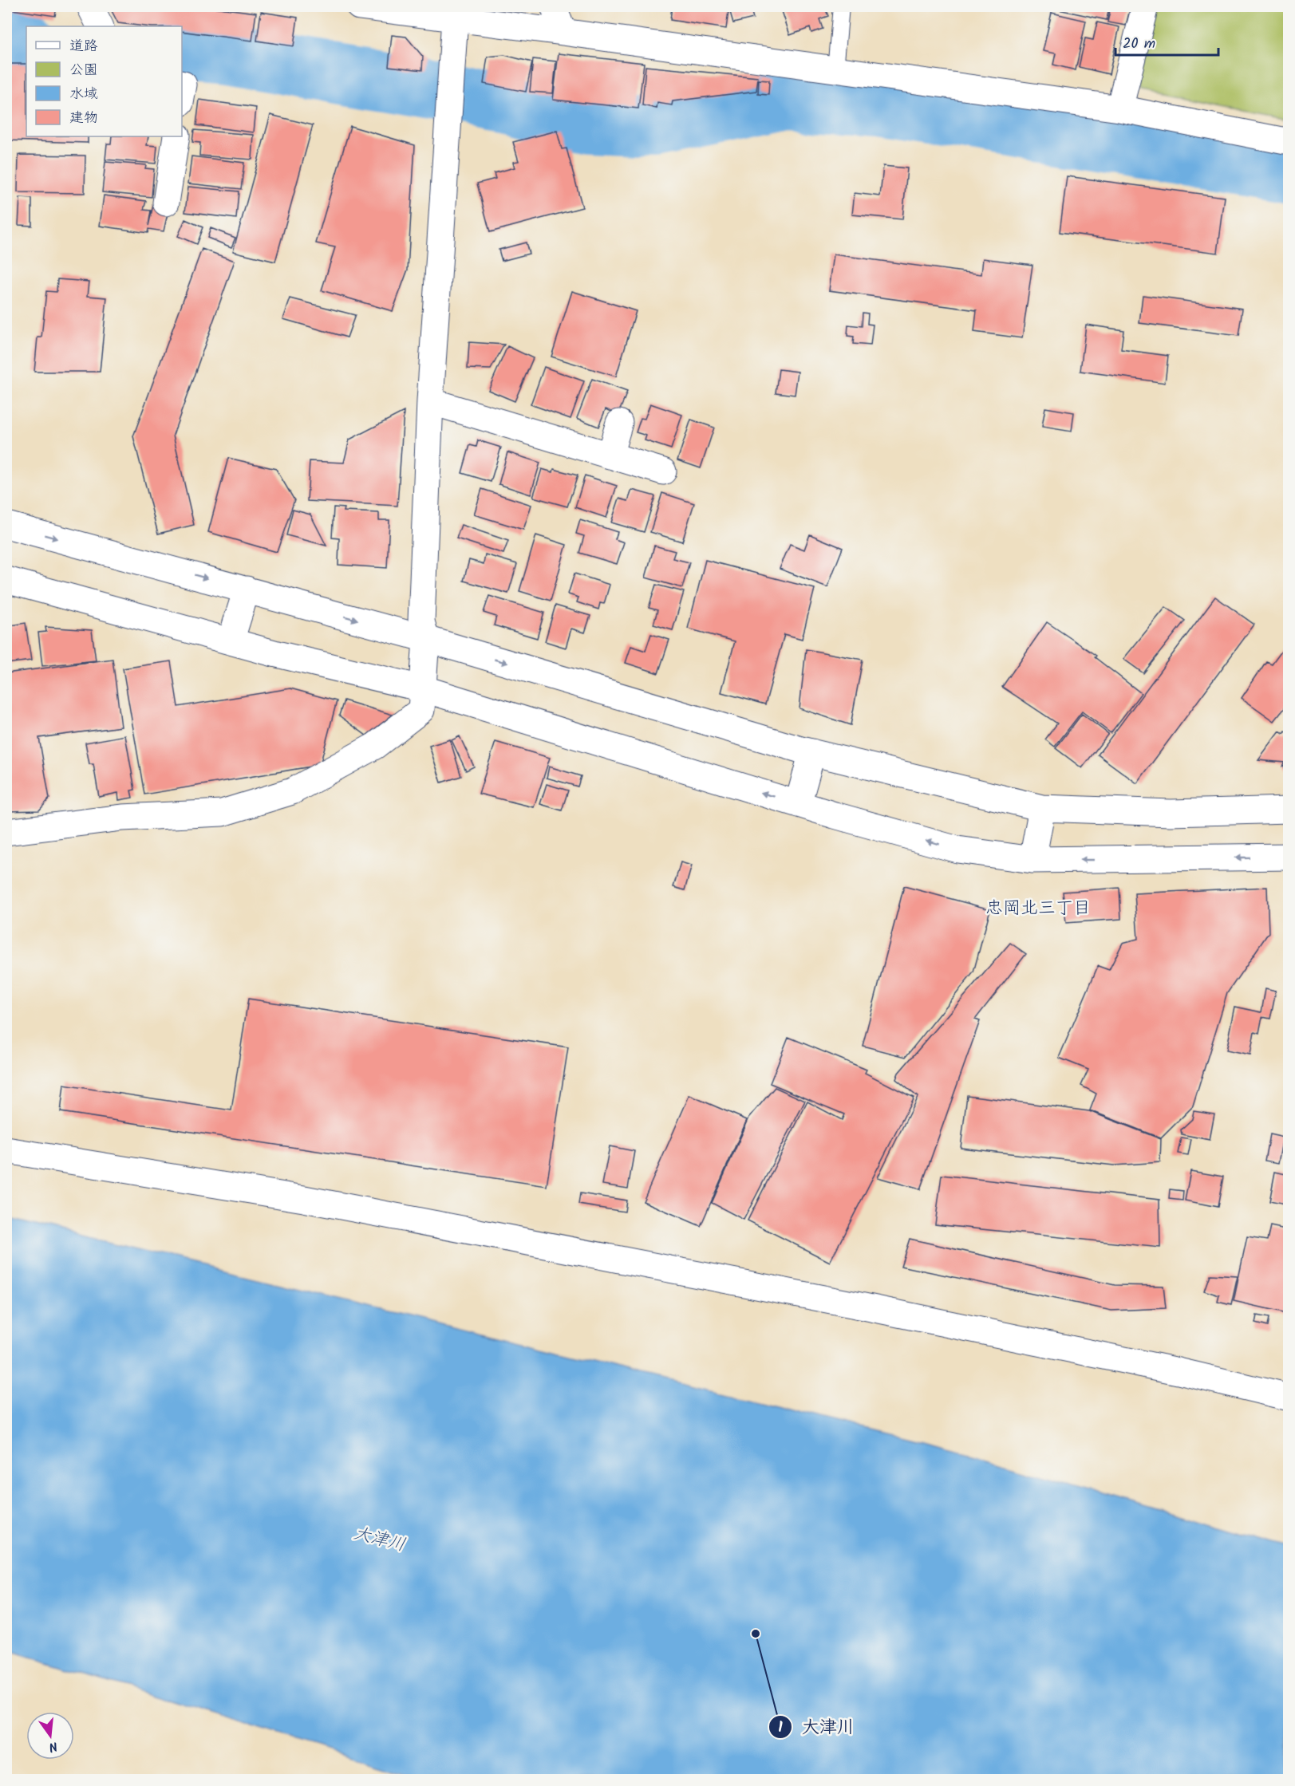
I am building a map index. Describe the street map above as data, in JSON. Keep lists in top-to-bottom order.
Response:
{
  "districts": ["忠岡北三丁目"],
  "water": ["大津川"],
  "places": ["大津川"],
  "legend": [
    "道路",
    "公園",
    "水域",
    "建物"
  ],
  "scale_bar": "20 m",
  "north": "bottom"
}
